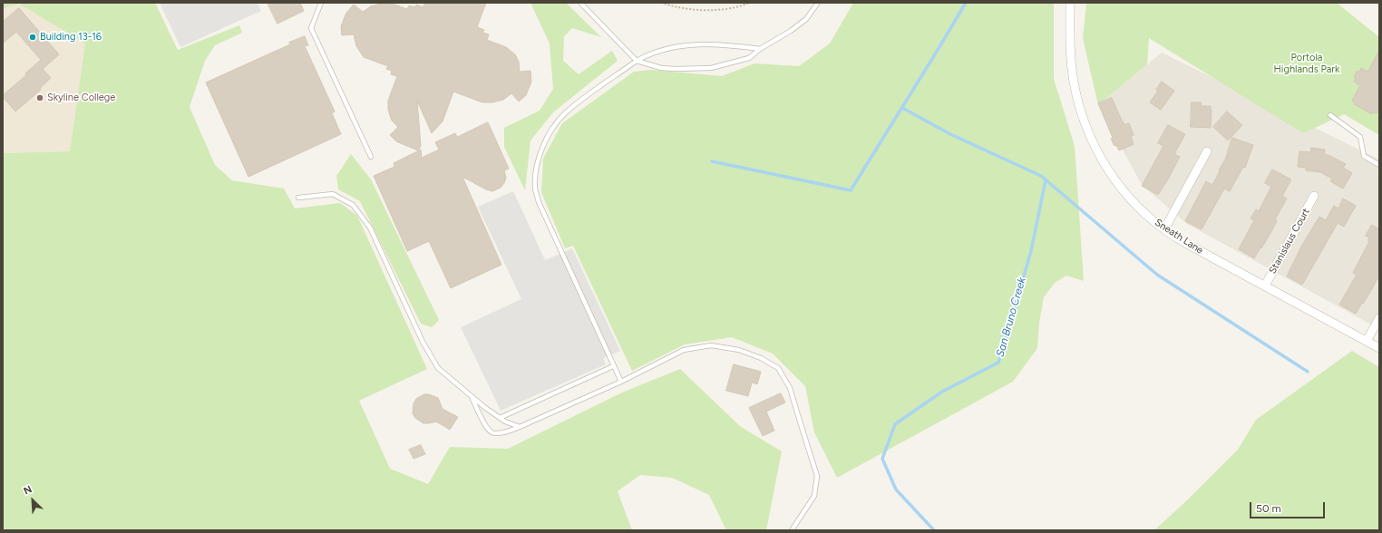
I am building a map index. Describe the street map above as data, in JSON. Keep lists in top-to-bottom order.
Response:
{
  "streets": {
    "street": ["Sneath Lane", "Stanislaus Court"]
  },
  "crossings": [
    ["Sneath Lane", "Stanislaus Court"]
  ],
  "water": ["San Bruno Creek"],
  "parks": ["Portola Highlands Park"],
  "places": ["Building 13-16", "Skyline College"],
  "scale_bar": "50 m",
  "north": "top left"
}
